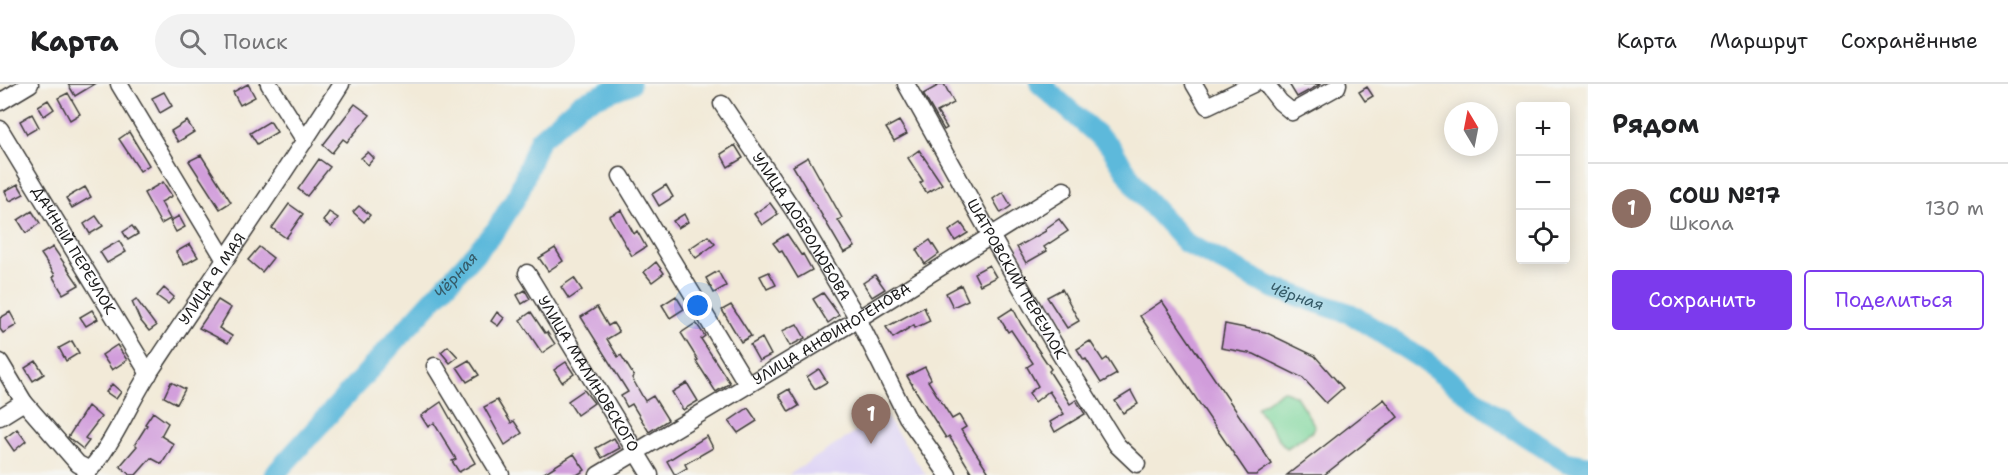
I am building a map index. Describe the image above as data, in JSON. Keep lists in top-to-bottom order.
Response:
{
  "streets": {
    "street": [
      "УЛИЦА ДОБРОЛЮБОВА",
      "ДАЧНЫЙ ПЕРЕУЛОК",
      "ШАТРОВСКИЙ ПЕРЕУЛОК",
      "УЛИЦА 9 МАЯ",
      "УЛИЦА АНФИНОГЕНОВА",
      "УЛИЦА МАЛИНОВСКОГО"
    ]
  },
  "crossings": [
    ["УЛИЦА ДОБРОЛЮБОВА", "УЛИЦА АНФИНОГЕНОВА"],
    ["ДАЧНЫЙ ПЕРЕУЛОК", "УЛИЦА 9 МАЯ"],
    ["ШАТРОВСКИЙ ПЕРЕУЛОК", "УЛИЦА АНФИНОГЕНОВА"],
    ["УЛИЦА АНФИНОГЕНОВА", "УЛИЦА МАЛИНОВСКОГО"]
  ],
  "water": ["Чёрная"],
  "north": "top",
  "page": {
    "header": "Карта",
    "search": "Поиск",
    "nav": ["Карта", "Маршрут", "Сохранённые"],
    "heading": "Рядом",
    "map_buttons": ["+", "−"],
    "list": [
      {
        "mark": "1",
        "name": "СОШ №17",
        "note": "Школа",
        "value": "130 m"
      }
    ],
    "buttons": ["Сохранить", "Поделиться"],
    "pins": "1"
  }
}
